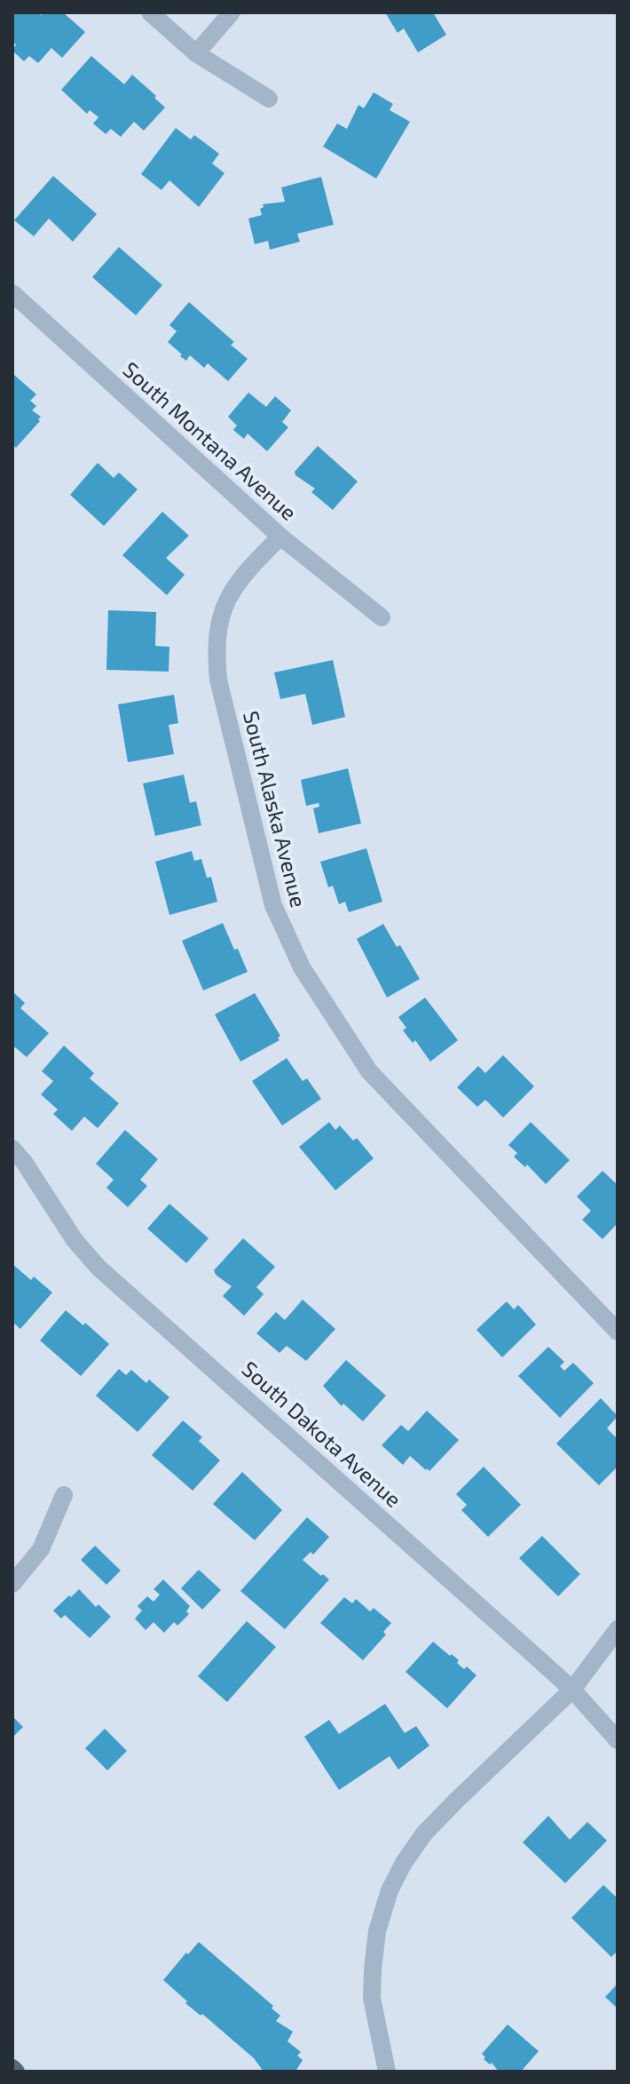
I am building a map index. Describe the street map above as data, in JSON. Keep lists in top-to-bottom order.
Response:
{
  "streets": {
    "street": ["South Montana Avenue", "South Alaska Avenue", "South Dakota Avenue"]
  },
  "crossings": [
    ["South Montana Avenue", "South Alaska Avenue"]
  ]
}
